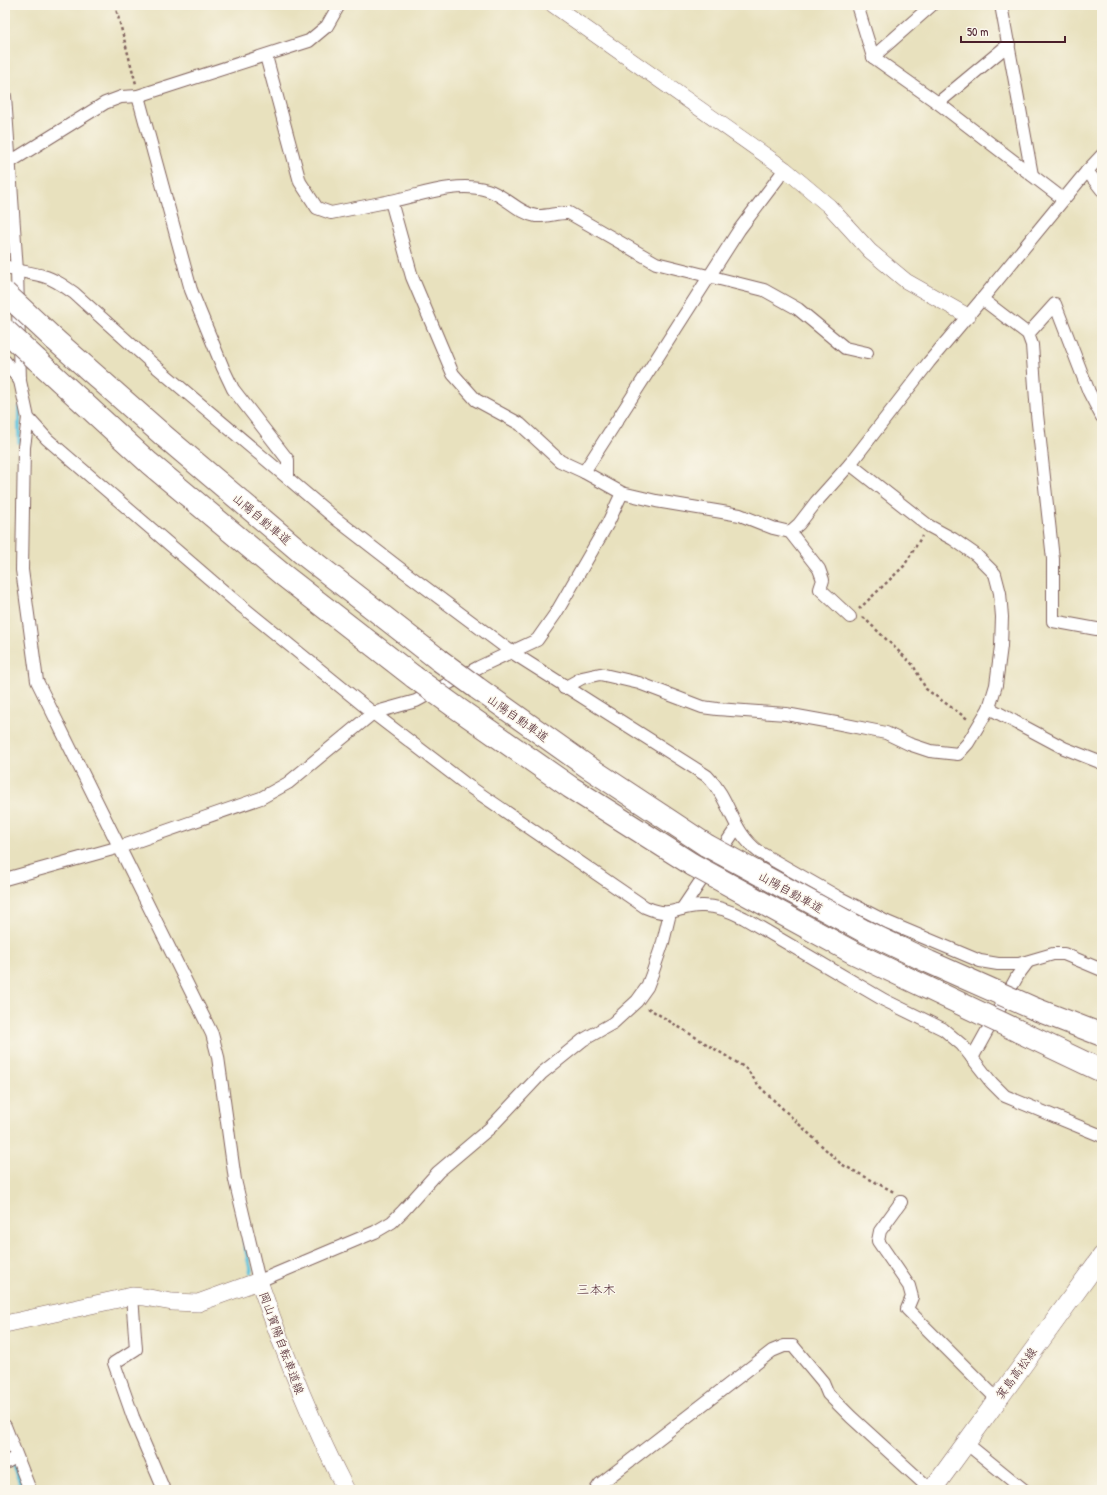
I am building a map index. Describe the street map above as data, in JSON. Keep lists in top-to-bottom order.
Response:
{
  "streets": {
    "highway": ["山陽自動車道"],
    "main road": ["岡山賀陽自転車道線", "箕島高松線"]
  },
  "districts": ["三本木"],
  "scale_bar": "50 m"
}
